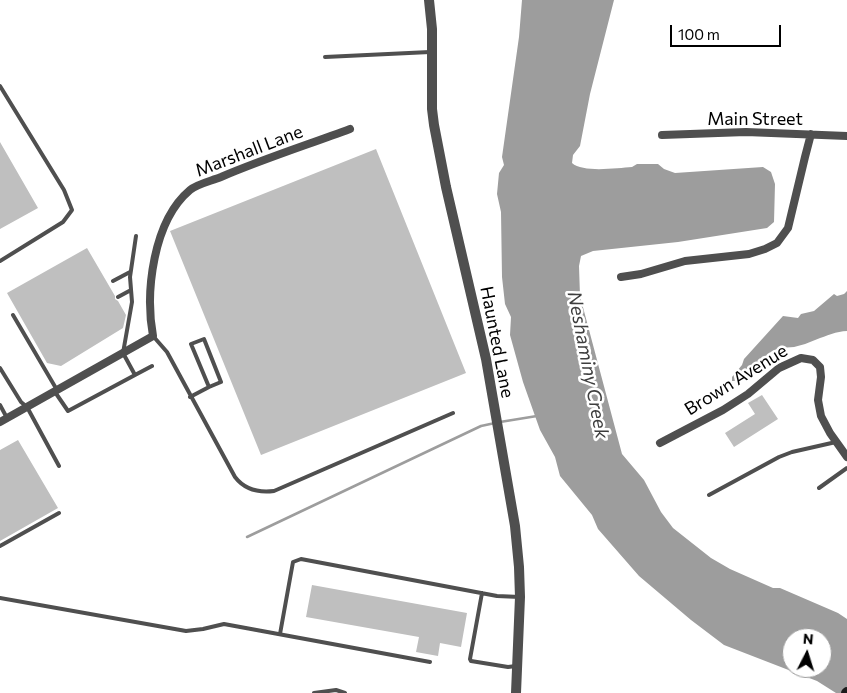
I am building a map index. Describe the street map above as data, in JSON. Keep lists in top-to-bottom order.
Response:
{
  "streets": {
    "street": [
      "Main Street",
      "Marshall Lane",
      "Haunted Lane",
      "Brown Avenue"
    ]
  },
  "water": ["Neshaminy Creek"],
  "scale_bar": "100 m",
  "north": "top"
}
